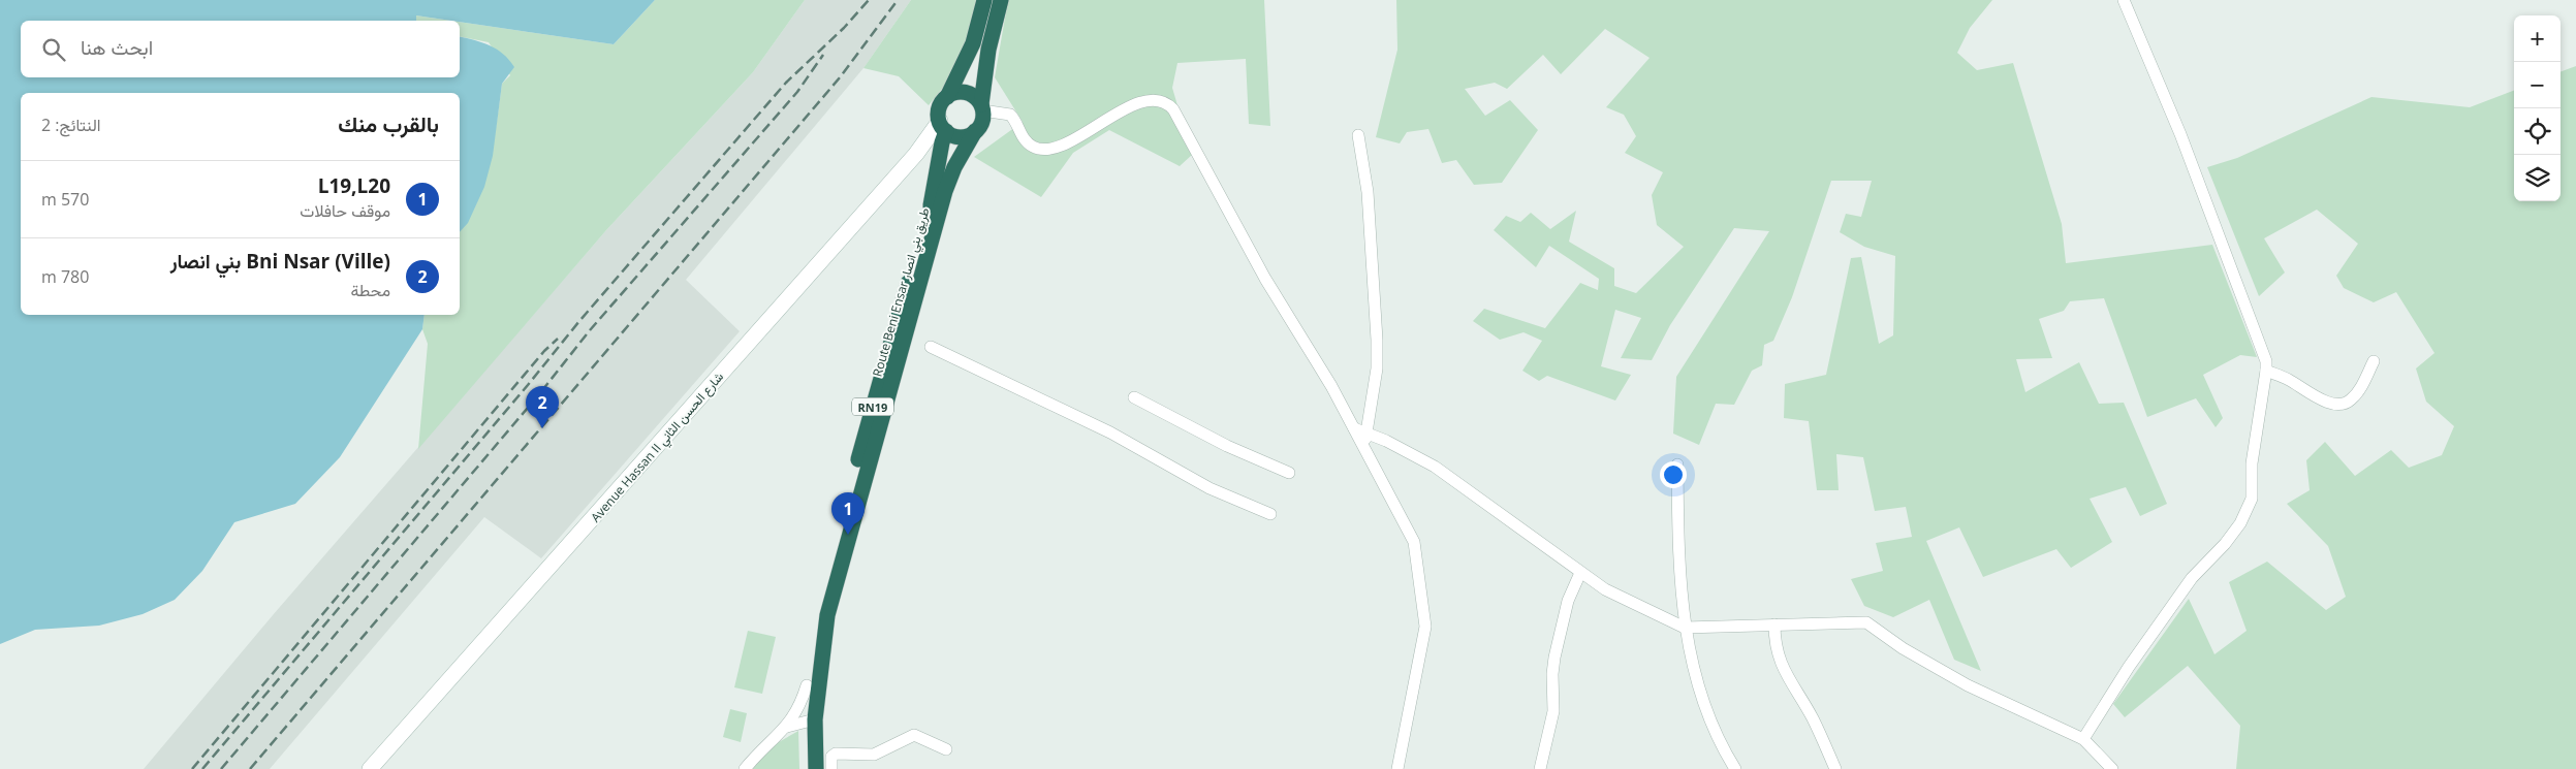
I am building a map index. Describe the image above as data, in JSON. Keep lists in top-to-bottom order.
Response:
{
  "streets": {
    "highway": ["Route Beni Ensar طريق بني انصار", "RN19"],
    "street": ["Avenue Hassan II شارع الحسن الثاني"]
  },
  "crossings": [
    ["Route Beni Ensar طريق بني انصار", "RN19"],
    ["Route Beni Ensar طريق بني انصار", "Avenue Hassan II شارع الحسن الثاني"],
    ["RN19", "Avenue Hassan II شارع الحسن الثاني"]
  ],
  "page": {
    "map_buttons": ["+", "−"],
    "search": "ابحث هنا",
    "heading": ["بالقرب منك", "النتائج: 2"],
    "list": [
      {
        "mark": "1",
        "name": "L19,L20",
        "note": "موقف حافلات",
        "value": "570 m"
      },
      {
        "mark": "2",
        "name": "Bni Nsar (Ville) بني انصار",
        "note": "محطة",
        "value": "780 m"
      }
    ],
    "pins": ["2", "1"]
  }
}
